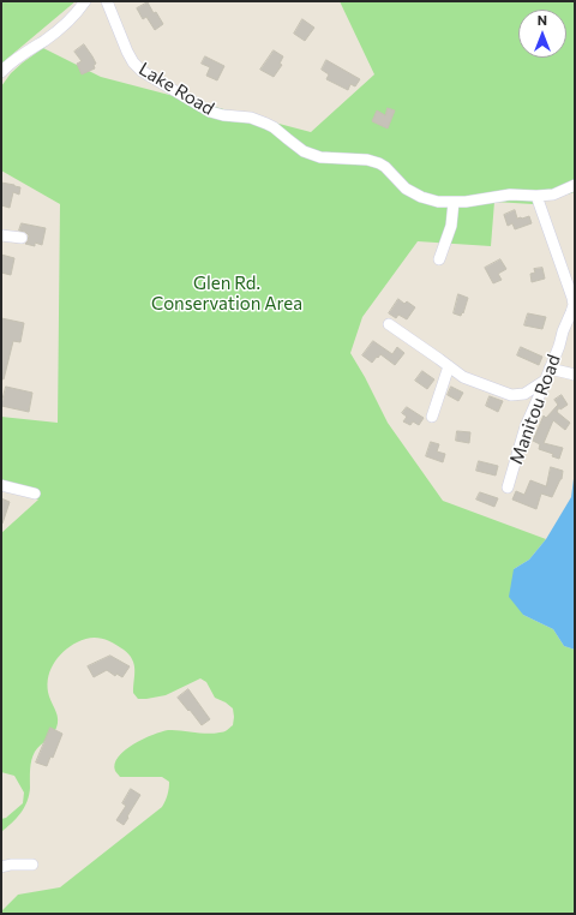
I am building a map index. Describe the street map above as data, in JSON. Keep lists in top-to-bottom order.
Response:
{
  "streets": {
    "street": ["Lake Road", "Manitou Road"]
  },
  "crossings": [
    ["Lake Road", "Manitou Road"]
  ],
  "parks": ["Glen Rd. Conservation Area"],
  "north": "top"
}
